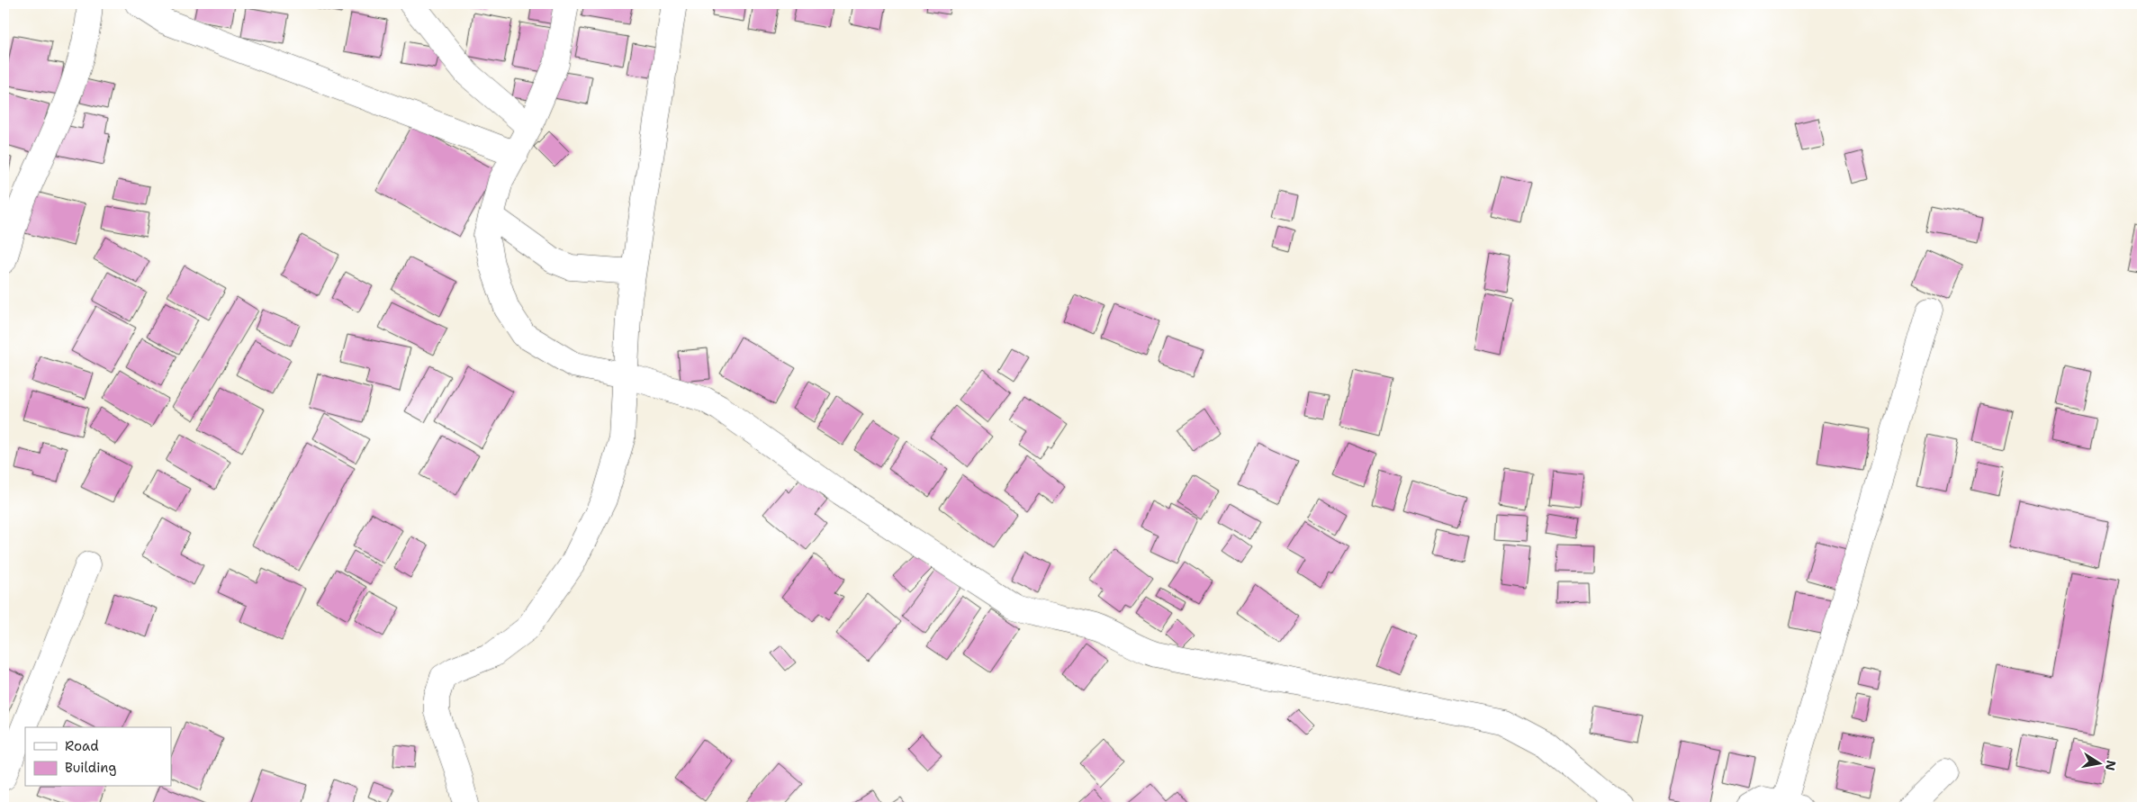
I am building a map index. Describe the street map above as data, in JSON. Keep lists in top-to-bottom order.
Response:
{
  "legend": ["Road", "Building"],
  "north": "right"
}
